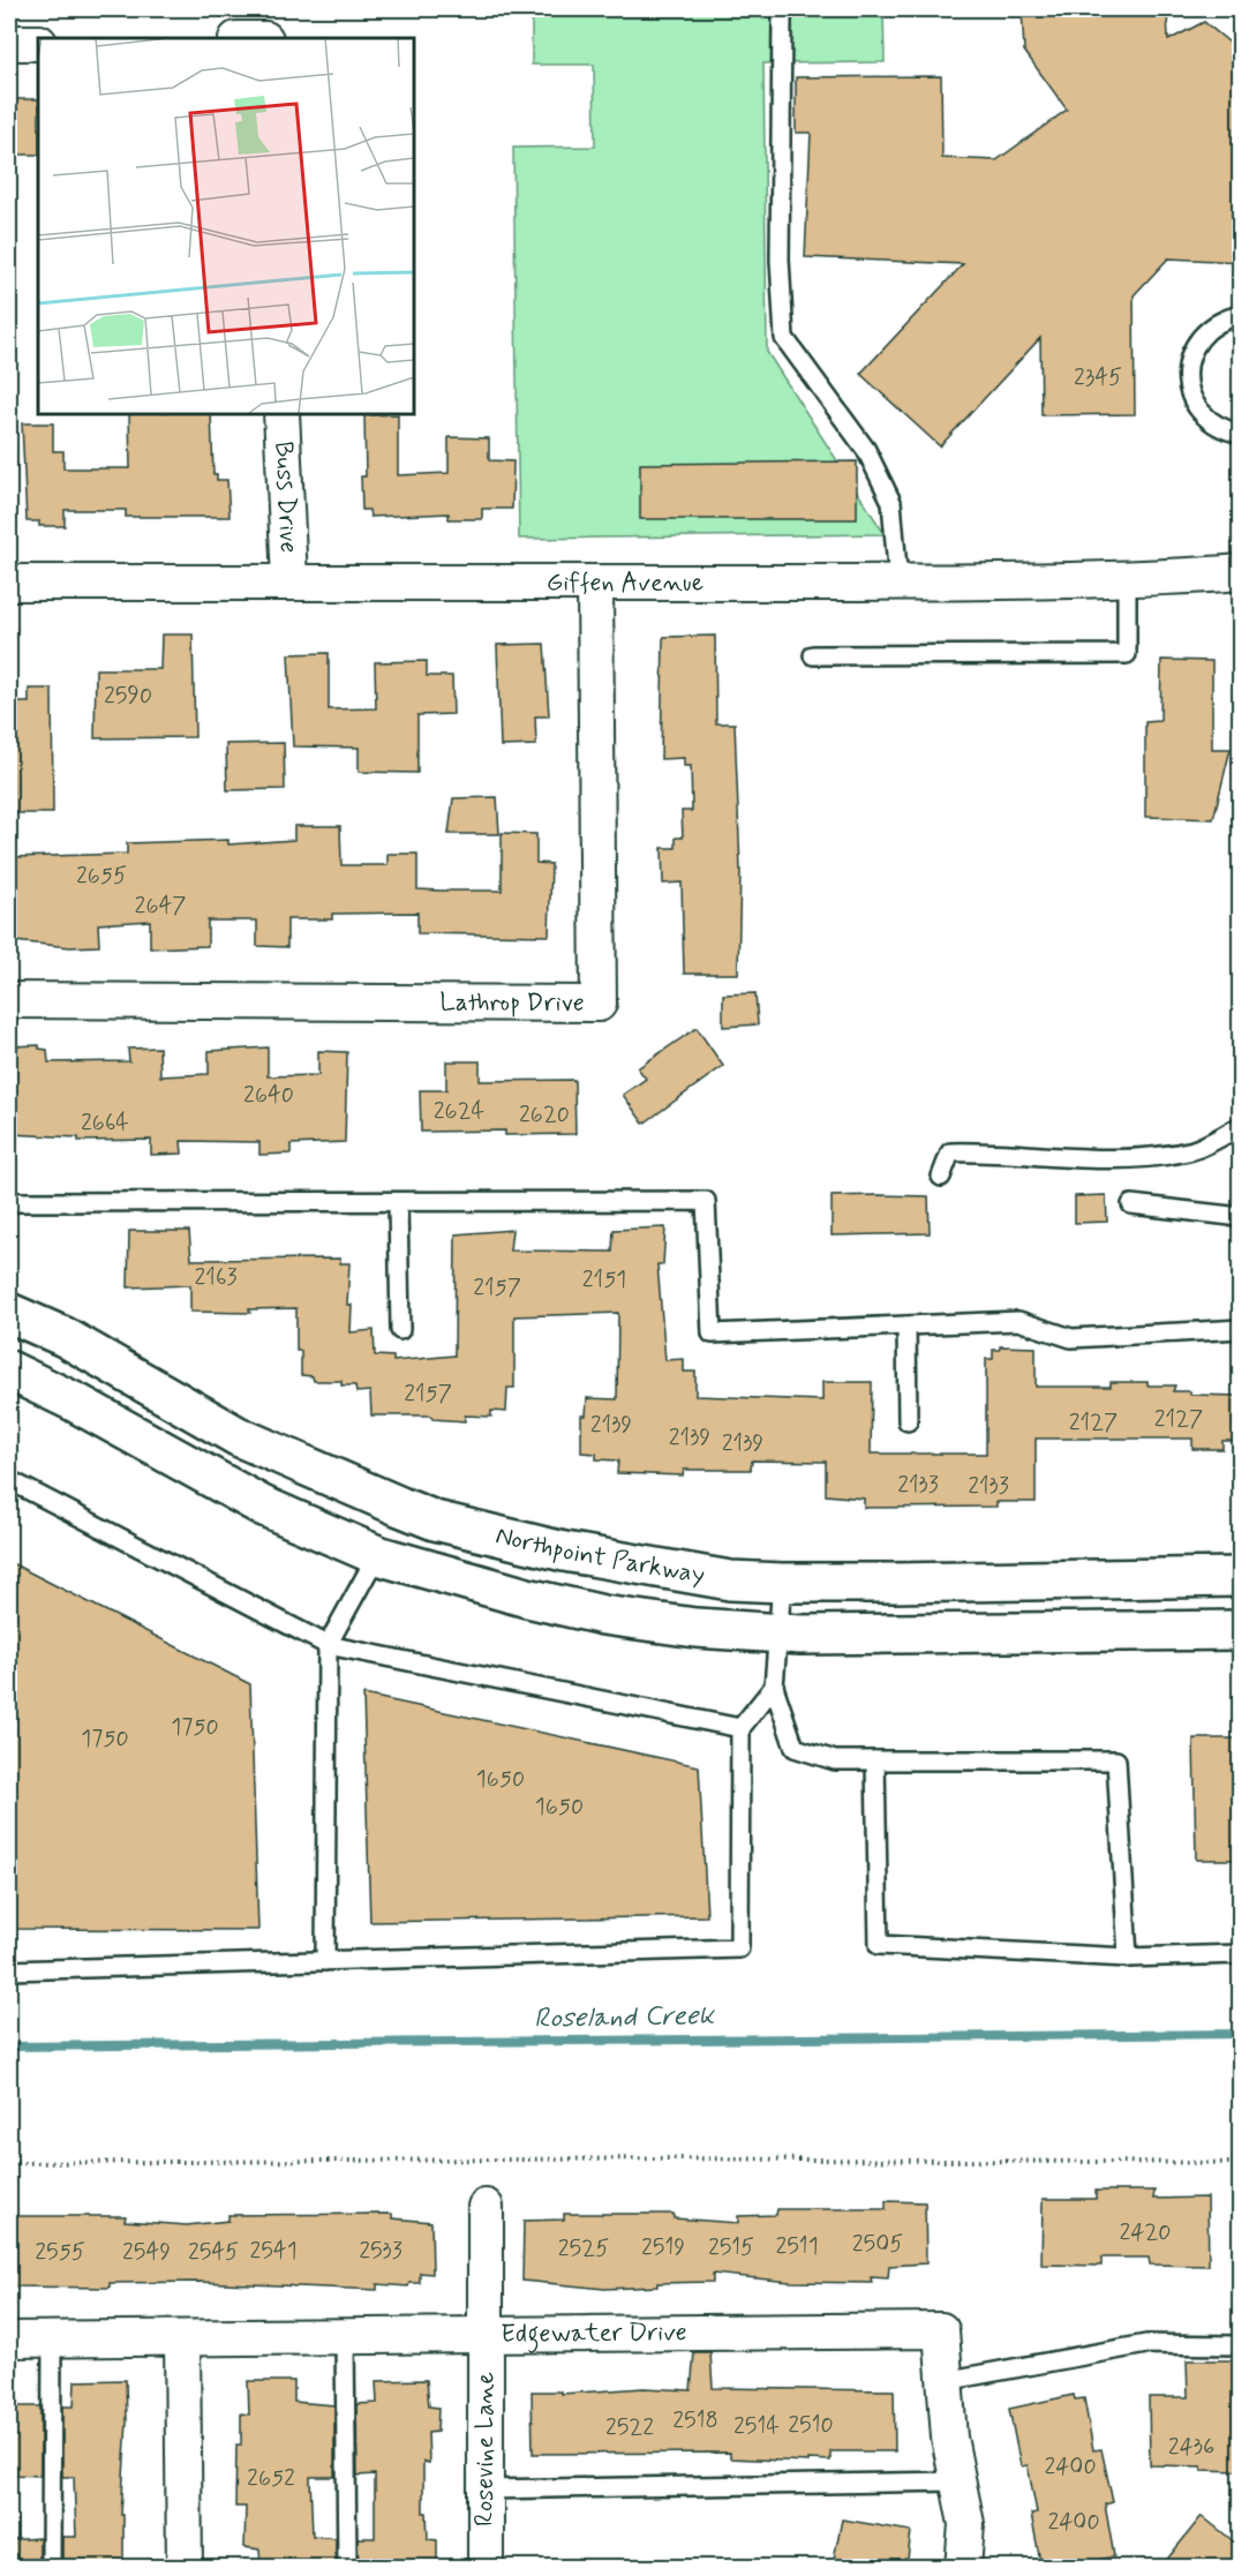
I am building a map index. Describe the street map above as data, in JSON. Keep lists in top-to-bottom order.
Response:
{
  "streets": {
    "street": [
      "Buss Drive",
      "Giffen Avenue",
      "Lathrop Drive",
      "Northpoint Parkway",
      "Edgewater Drive",
      "Rosevine Lane"
    ]
  },
  "crossings": [
    ["Buss Drive", "Giffen Avenue"],
    ["Giffen Avenue", "Lathrop Drive"],
    ["Edgewater Drive", "Rosevine Lane"]
  ],
  "water": ["Roseland Creek"],
  "house_numbers": [
    "2345",
    "2590",
    "2655",
    "2647",
    "2640",
    "2624",
    "2620",
    "2664",
    "2163",
    "2151",
    "2157",
    "2157",
    "2127",
    "2127",
    "2139",
    "2139",
    "2139",
    "2133",
    "2133",
    "1750",
    "1750",
    "1650",
    "1650",
    "2420",
    "2505",
    "2511",
    "2519",
    "2515",
    "2525",
    "2541",
    "2533",
    "2555",
    "2549",
    "2545",
    "2518",
    "2510",
    "2514",
    "2522",
    "2436",
    "2400",
    "2652",
    "2400"
  ]
}
